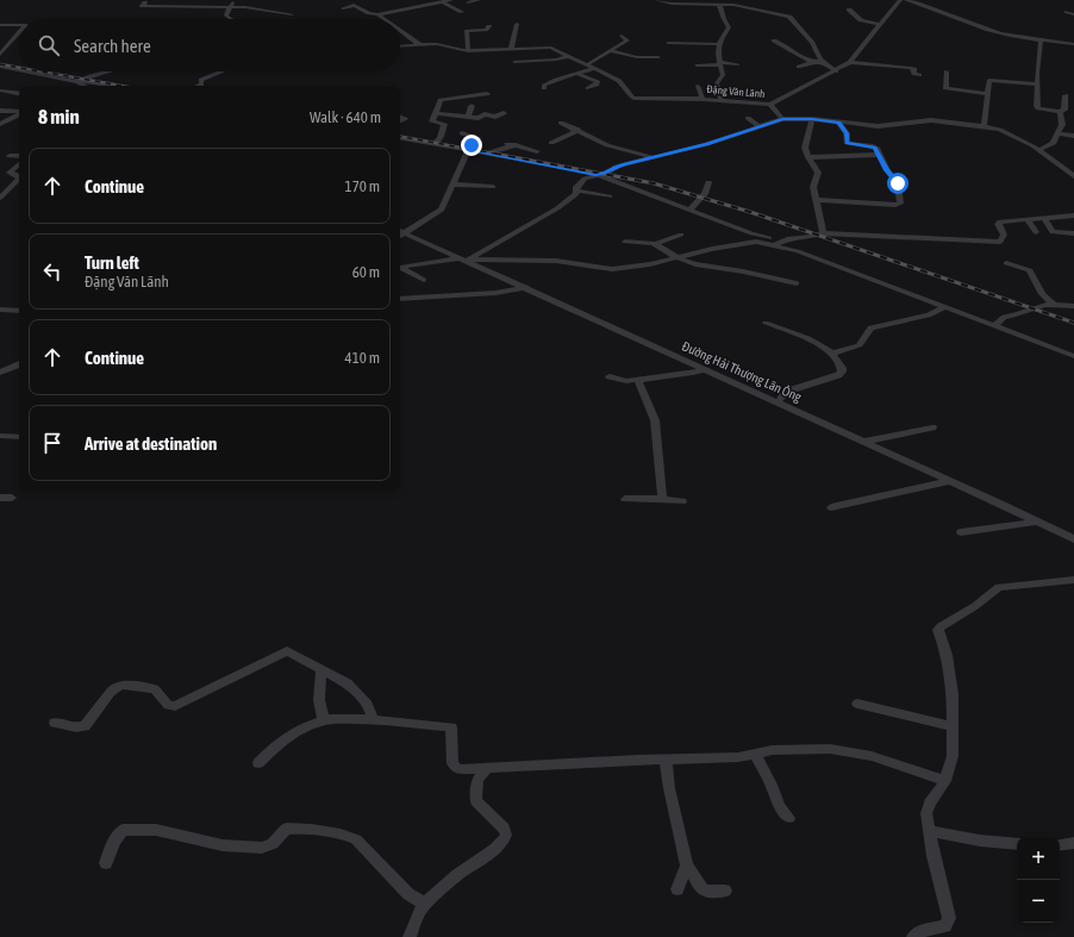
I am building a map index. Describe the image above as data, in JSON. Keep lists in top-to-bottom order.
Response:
{
  "streets": {
    "street": ["Đặng Văn Lãnh", "Đường Hải Thượng Lãn Ông"]
  },
  "page": {
    "search": "Search here",
    "heading": ["8 min", "Walk · 640 m"],
    "list": [
      ["Continue", "170 m"],
      ["Turn left", "Đặng Văn Lãnh", "60 m"],
      ["Continue", "410 m"],
      "Arrive at destination"
    ],
    "map_buttons": ["+", "−"]
  }
}
